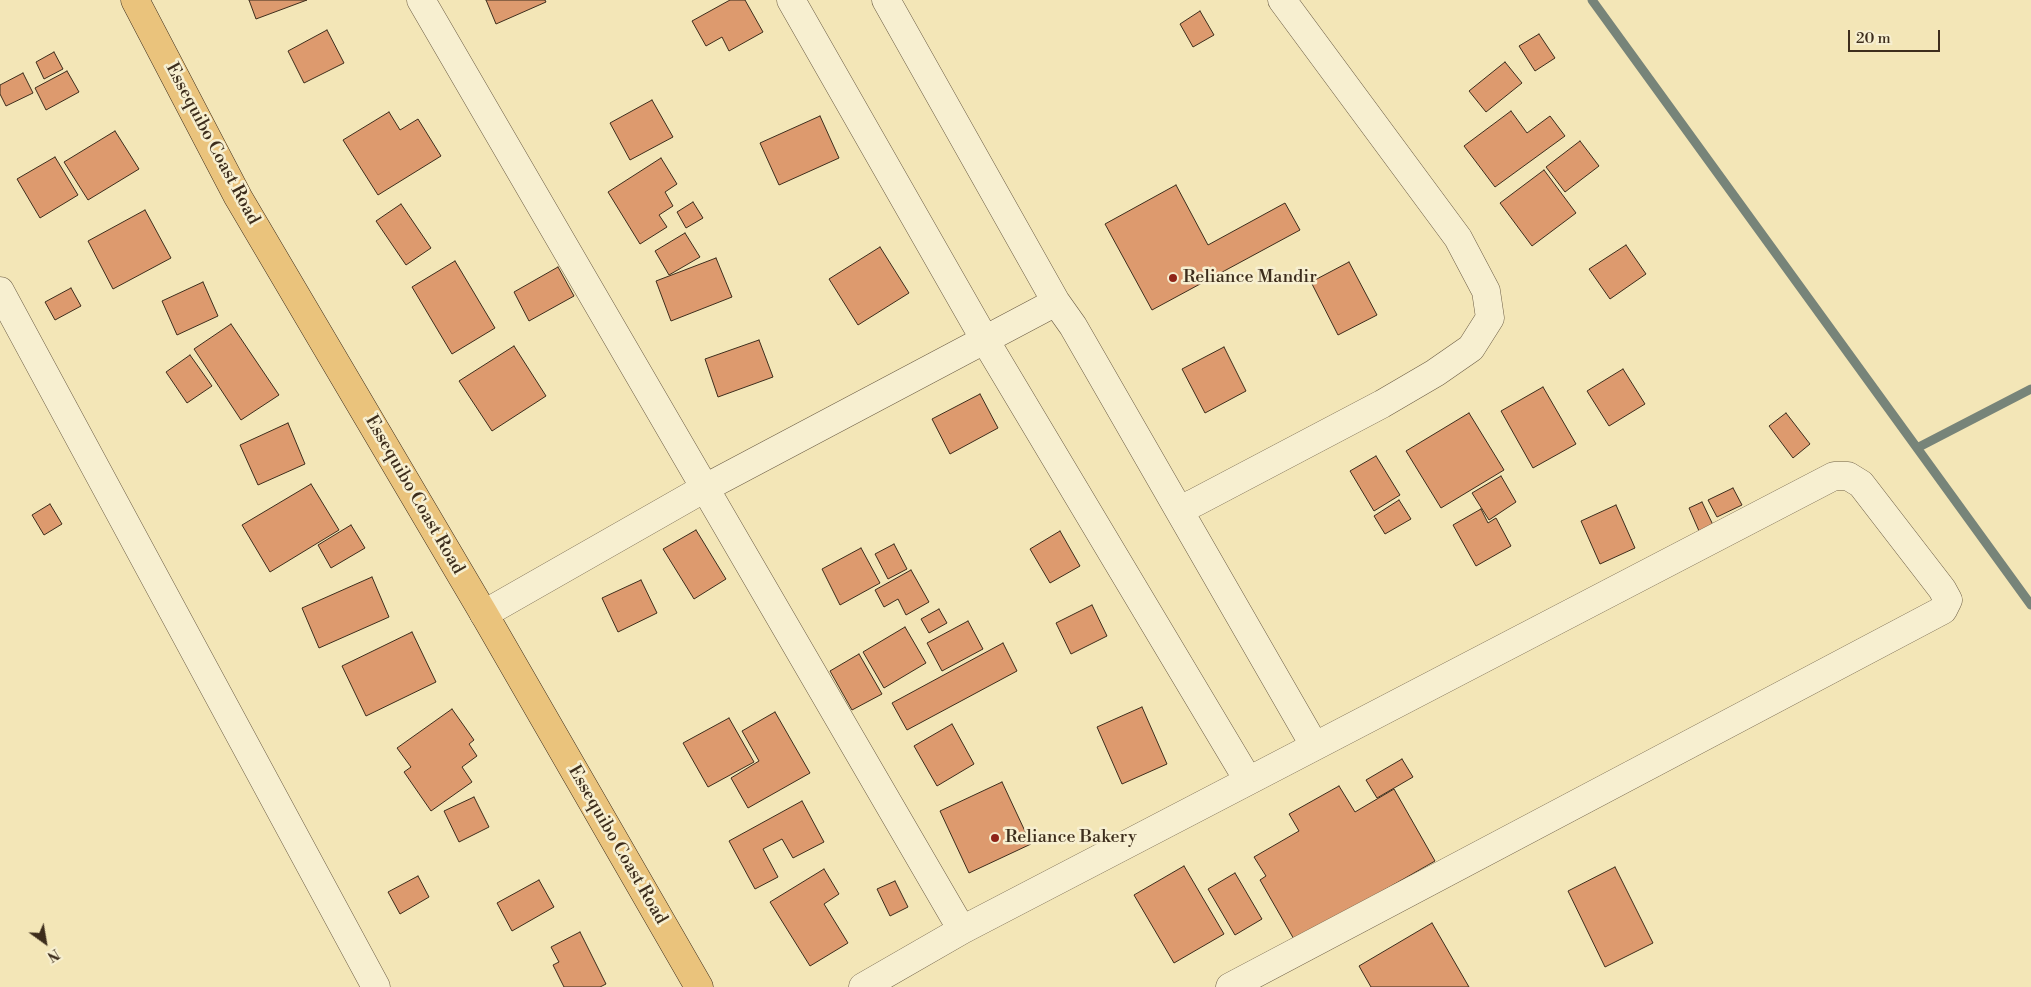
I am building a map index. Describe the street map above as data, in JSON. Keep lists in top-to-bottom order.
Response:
{
  "streets": {
    "main road": ["Essequibo Coast Road"]
  },
  "places": ["Reliance Mandir", "Reliance Bakery"],
  "scale_bar": "20 m",
  "north": "bottom right"
}
